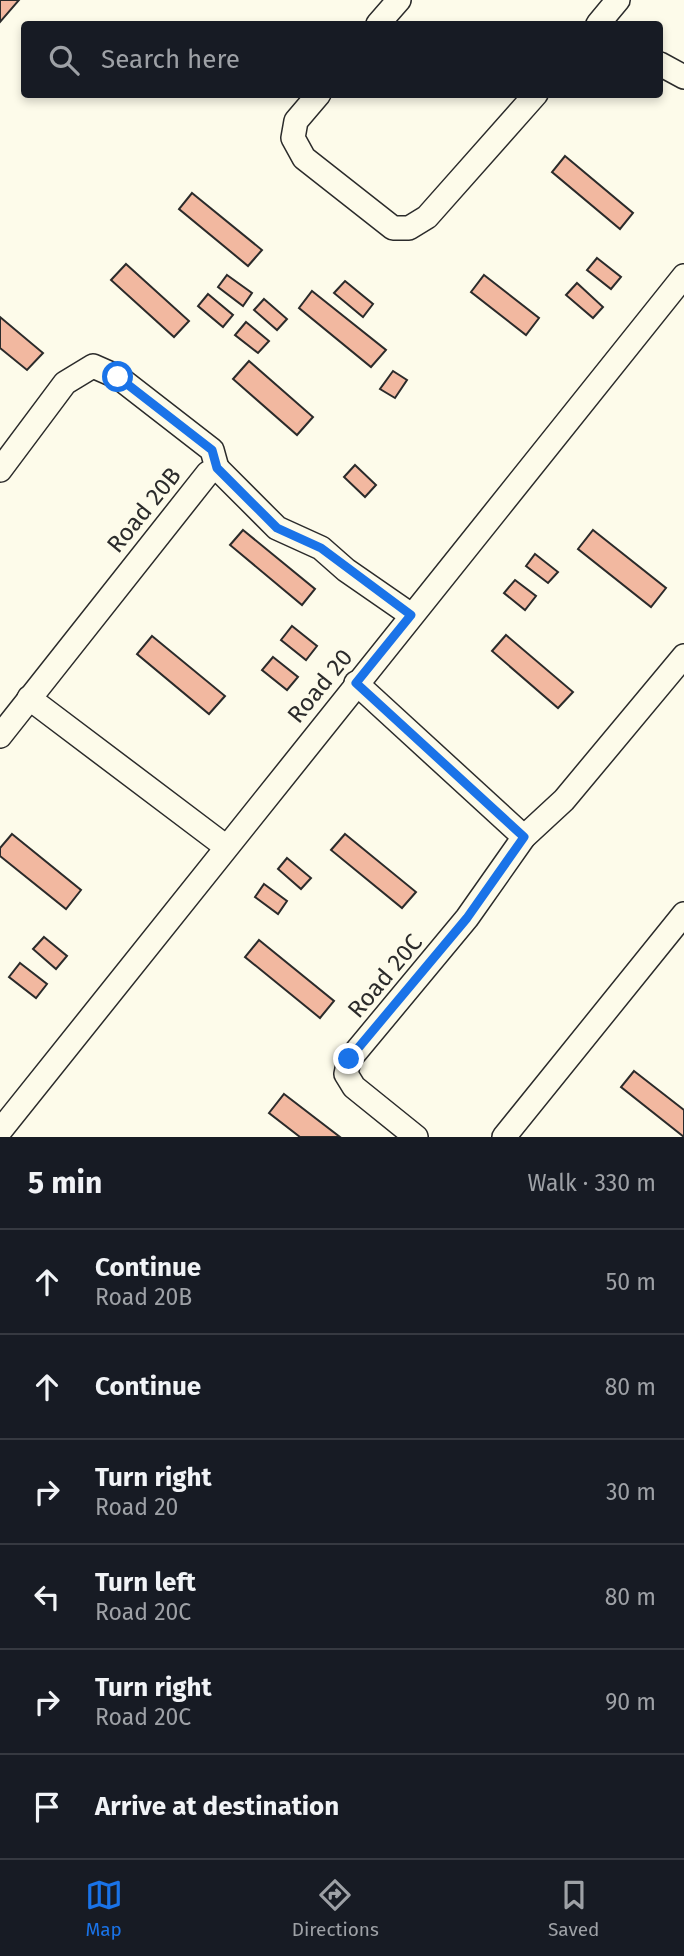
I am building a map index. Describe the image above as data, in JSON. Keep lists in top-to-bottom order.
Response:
{
  "streets": {
    "street": ["Road 20B", "Road 20", "Road 20C"]
  },
  "page": {
    "search": "Search here",
    "heading": ["5 min", "Walk · 330 m"],
    "list": [
      ["Continue", "Road 20B", "50 m"],
      ["Continue", "80 m"],
      ["Turn right", "Road 20", "30 m"],
      ["Turn left", "Road 20C", "80 m"],
      ["Turn right", "Road 20C", "90 m"],
      "Arrive at destination"
    ],
    "nav": ["Map", "Directions", "Saved"]
  }
}
